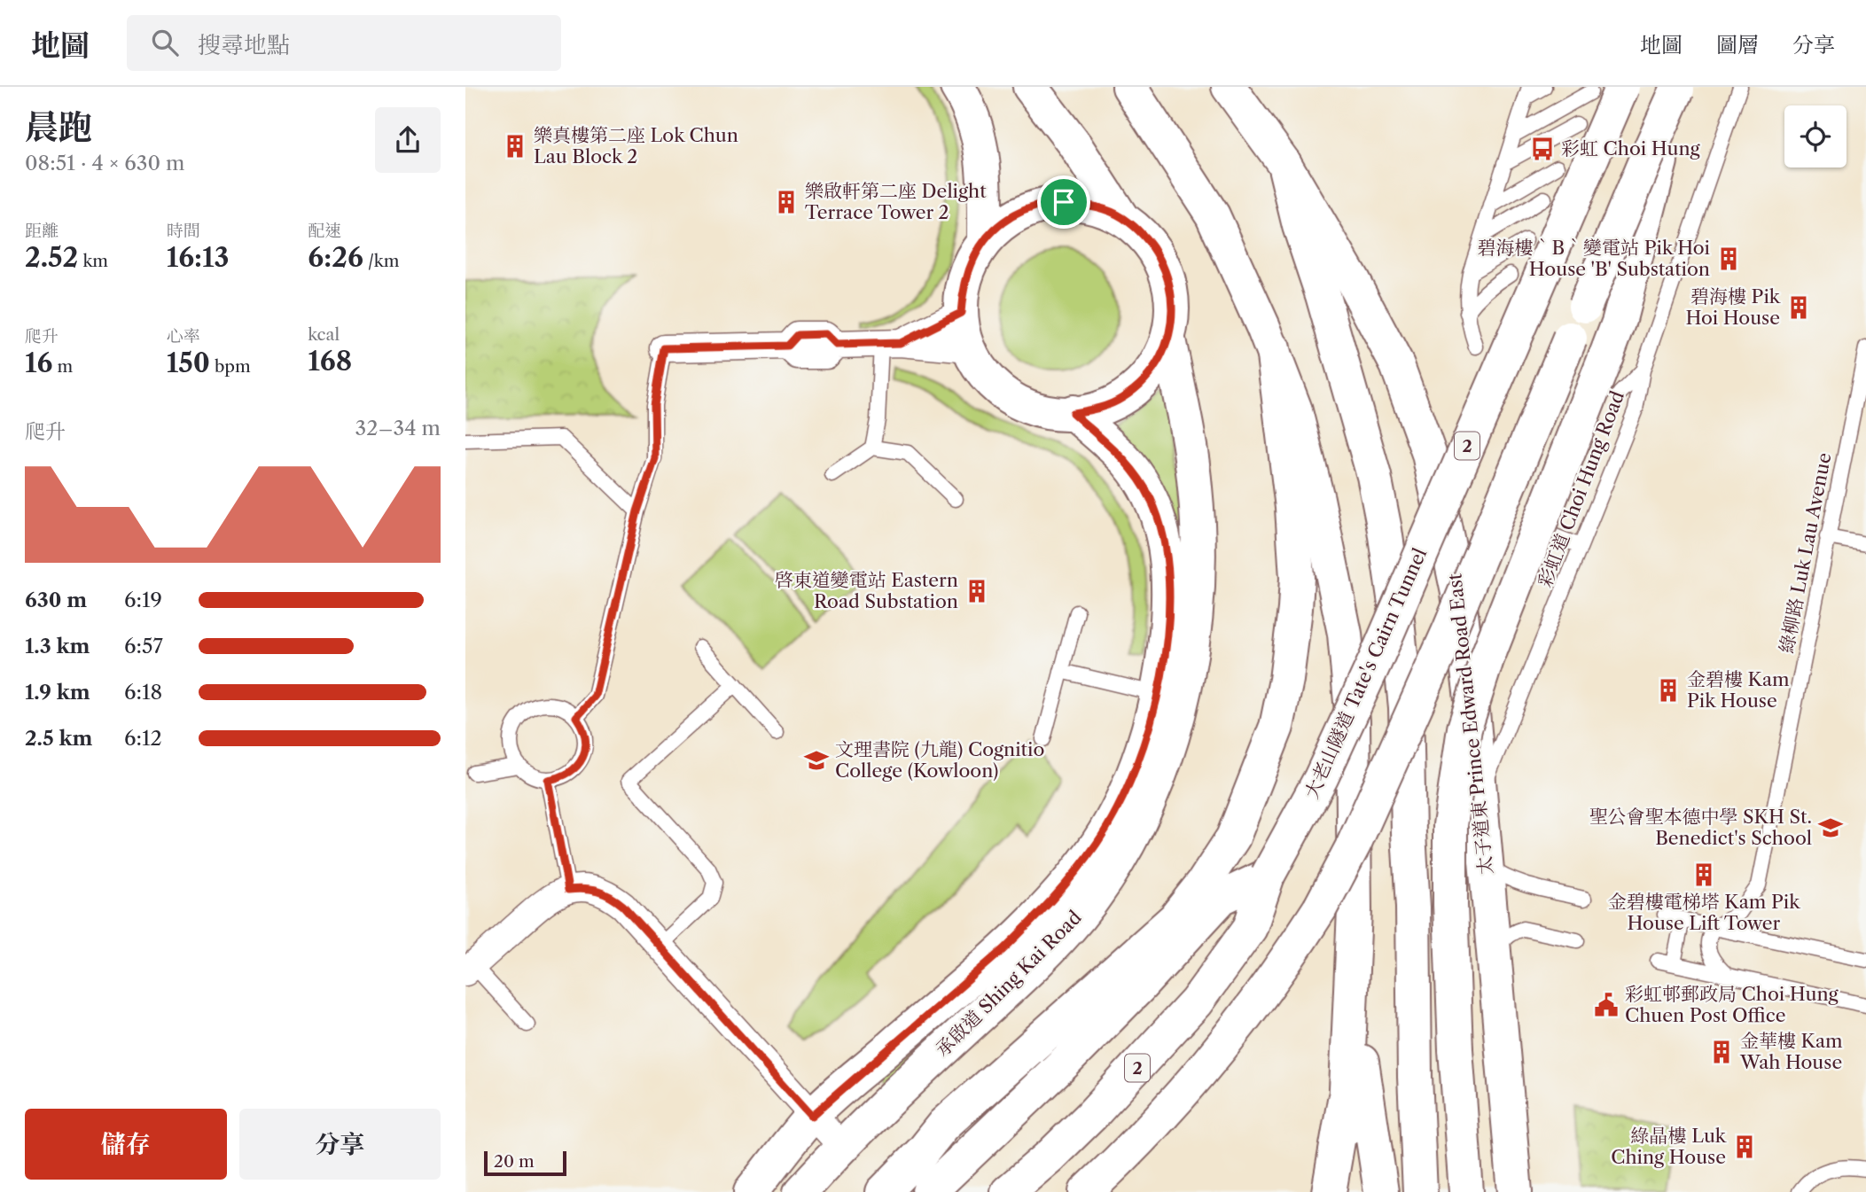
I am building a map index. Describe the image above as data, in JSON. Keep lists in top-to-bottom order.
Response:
{
  "streets": {
    "main road": [
      "2",
      "大老山隧道 Tate's Cairn Tunnel",
      "太子道東 Prince Edward Road East",
      "承啟道 Shing Kai Road"
    ],
    "lane": ["彩虹道 Choi Hung Road", "綠柳路 Luk Lau Avenue"]
  },
  "crossings": [
    ["彩虹道 Choi Hung Road", "太子道東 Prince Edward Road East"]
  ],
  "places": {
    "building": [
      "樂真樓第二座 Lok Chun Lau Block 2",
      "樂啟軒第二座 Delight Terrace Tower 2",
      "碧海樓‵B‵變電站 Pik Hoi House 'B' Substation",
      "碧海樓 Pik Hoi House",
      "啓東道變電站 Eastern Road Substation",
      "金碧樓 Kam Pik House",
      "金碧樓電梯塔 Kam Pik House Lift Tower",
      "金華樓 Kam Wah House",
      "綠晶樓 Luk Ching House"
    ],
    "bus stop": ["彩虹 Choi Hung"],
    "school or university": ["文理書院 (九龍) Cognitio College (Kowloon)", "聖公會聖本德中學 SKH St. Benedict's School"],
    "public building": ["彩虹邨郵政局 Choi Hung Chuen Post Office"]
  },
  "scale_bar": "20 m",
  "page": {
    "header": "地圖",
    "search": "搜尋地點",
    "nav": ["地圖", "圖層", "分享"],
    "heading": ["晨跑", "08:51 · 4 × 630 m"],
    "stats": [
      ["距離", "2.52 km"],
      ["時間", "16:13"],
      ["配速", "6:26 /km"],
      ["爬升", "16 m"],
      ["心率", "150 bpm"],
      ["kcal", "168"]
    ],
    "chart": ["爬升", "32–34 m"],
    "list": [
      {
        "name": "630 m",
        "note": "6:19"
      },
      {
        "name": "1.3 km",
        "note": "6:57"
      },
      {
        "name": "1.9 km",
        "note": "6:18"
      },
      {
        "name": "2.5 km",
        "note": "6:12"
      }
    ],
    "buttons": ["儲存", "分享"],
    "scale": "20 m"
  }
}
